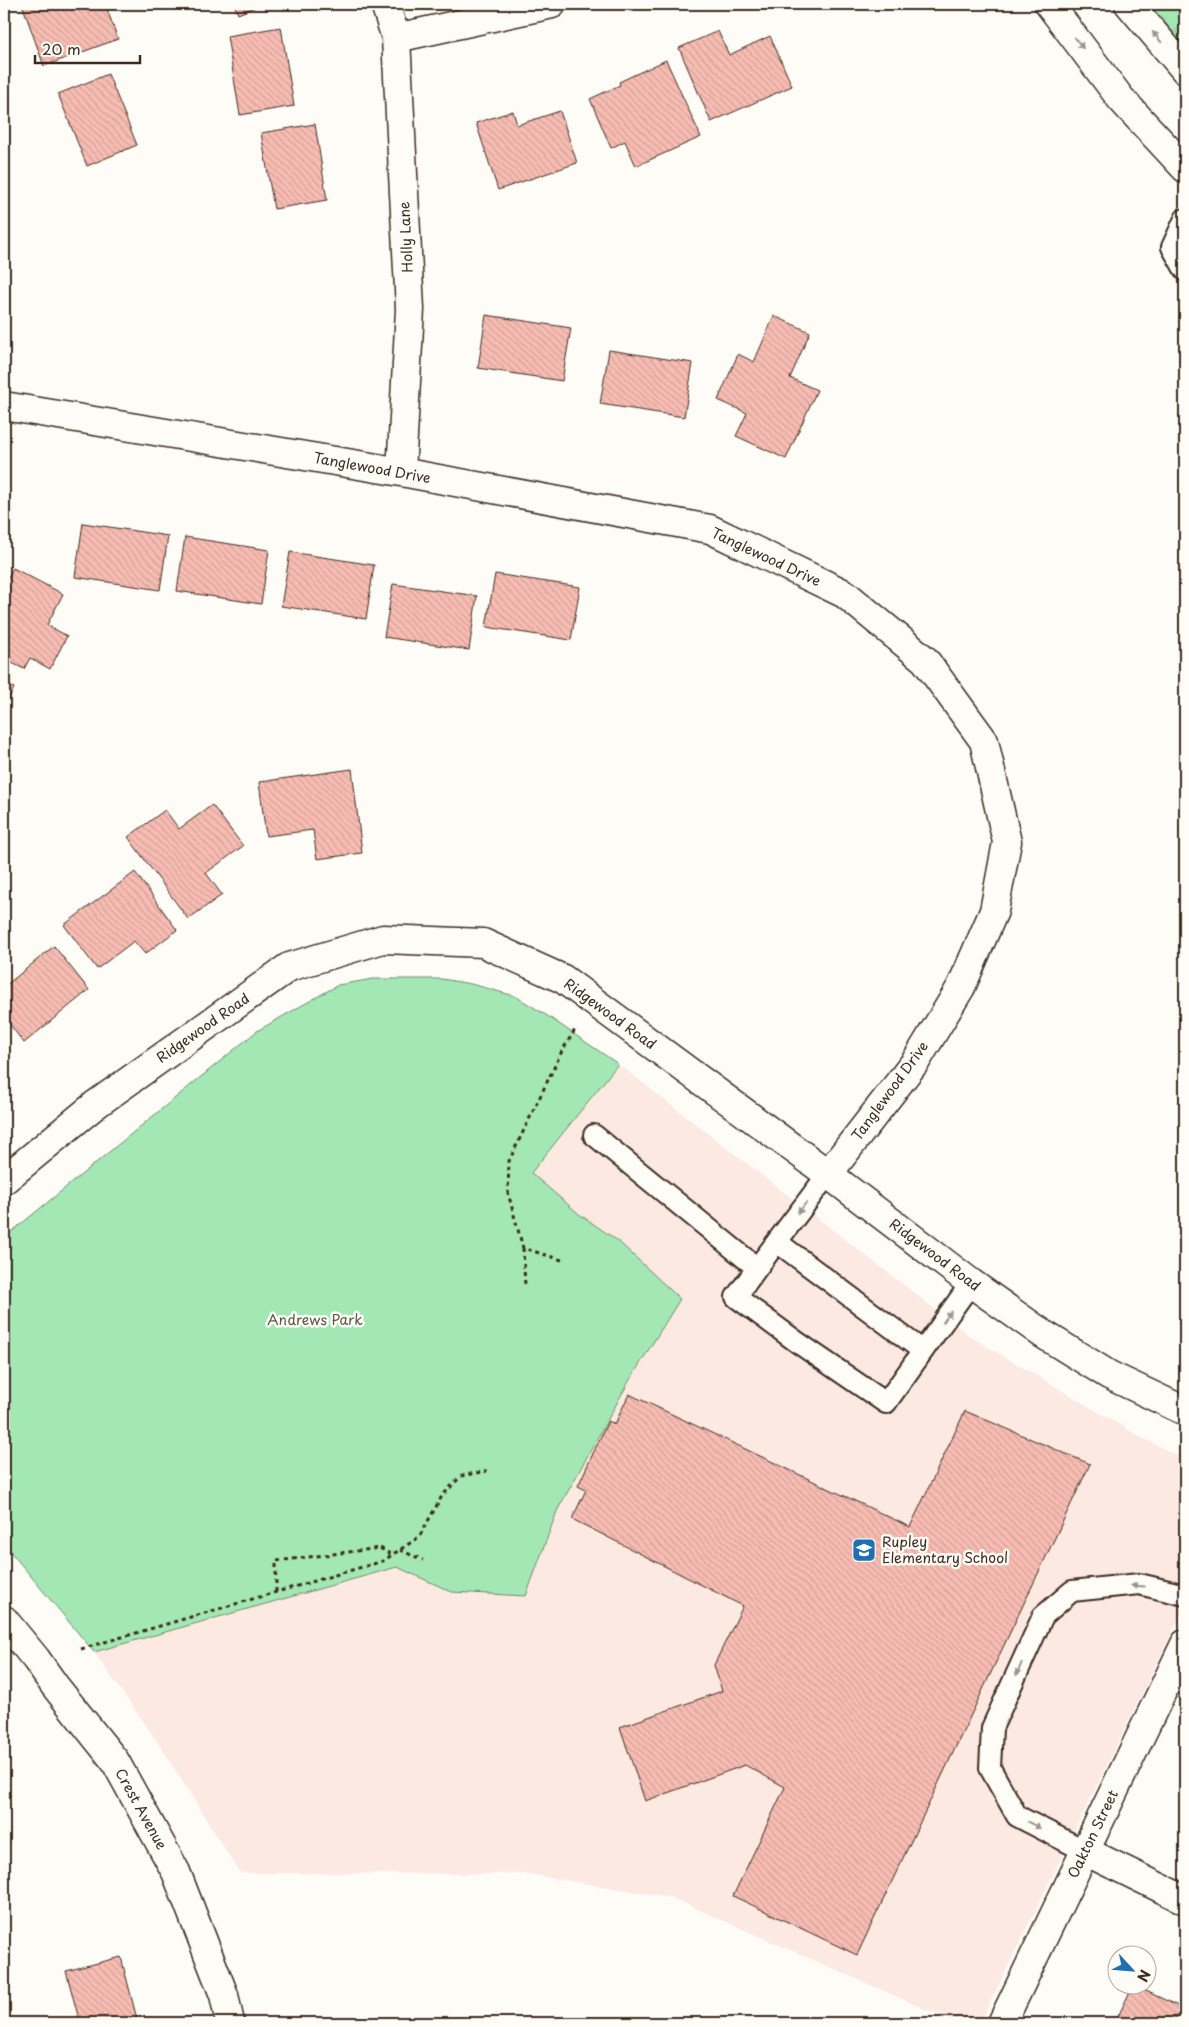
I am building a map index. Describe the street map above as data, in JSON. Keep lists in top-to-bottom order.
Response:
{
  "streets": {
    "street": [
      "Holly Lane",
      "Tanglewood Drive",
      "Ridgewood Road",
      "Crest Avenue",
      "Oakton Street"
    ]
  },
  "crossings": [
    ["Holly Lane", "Tanglewood Drive"],
    ["Tanglewood Drive", "Ridgewood Road"]
  ],
  "parks": ["Andrews Park"],
  "places": {
    "school or university": ["Rupley Elementary School"]
  },
  "scale_bar": "20 m",
  "north": "bottom right"
}
